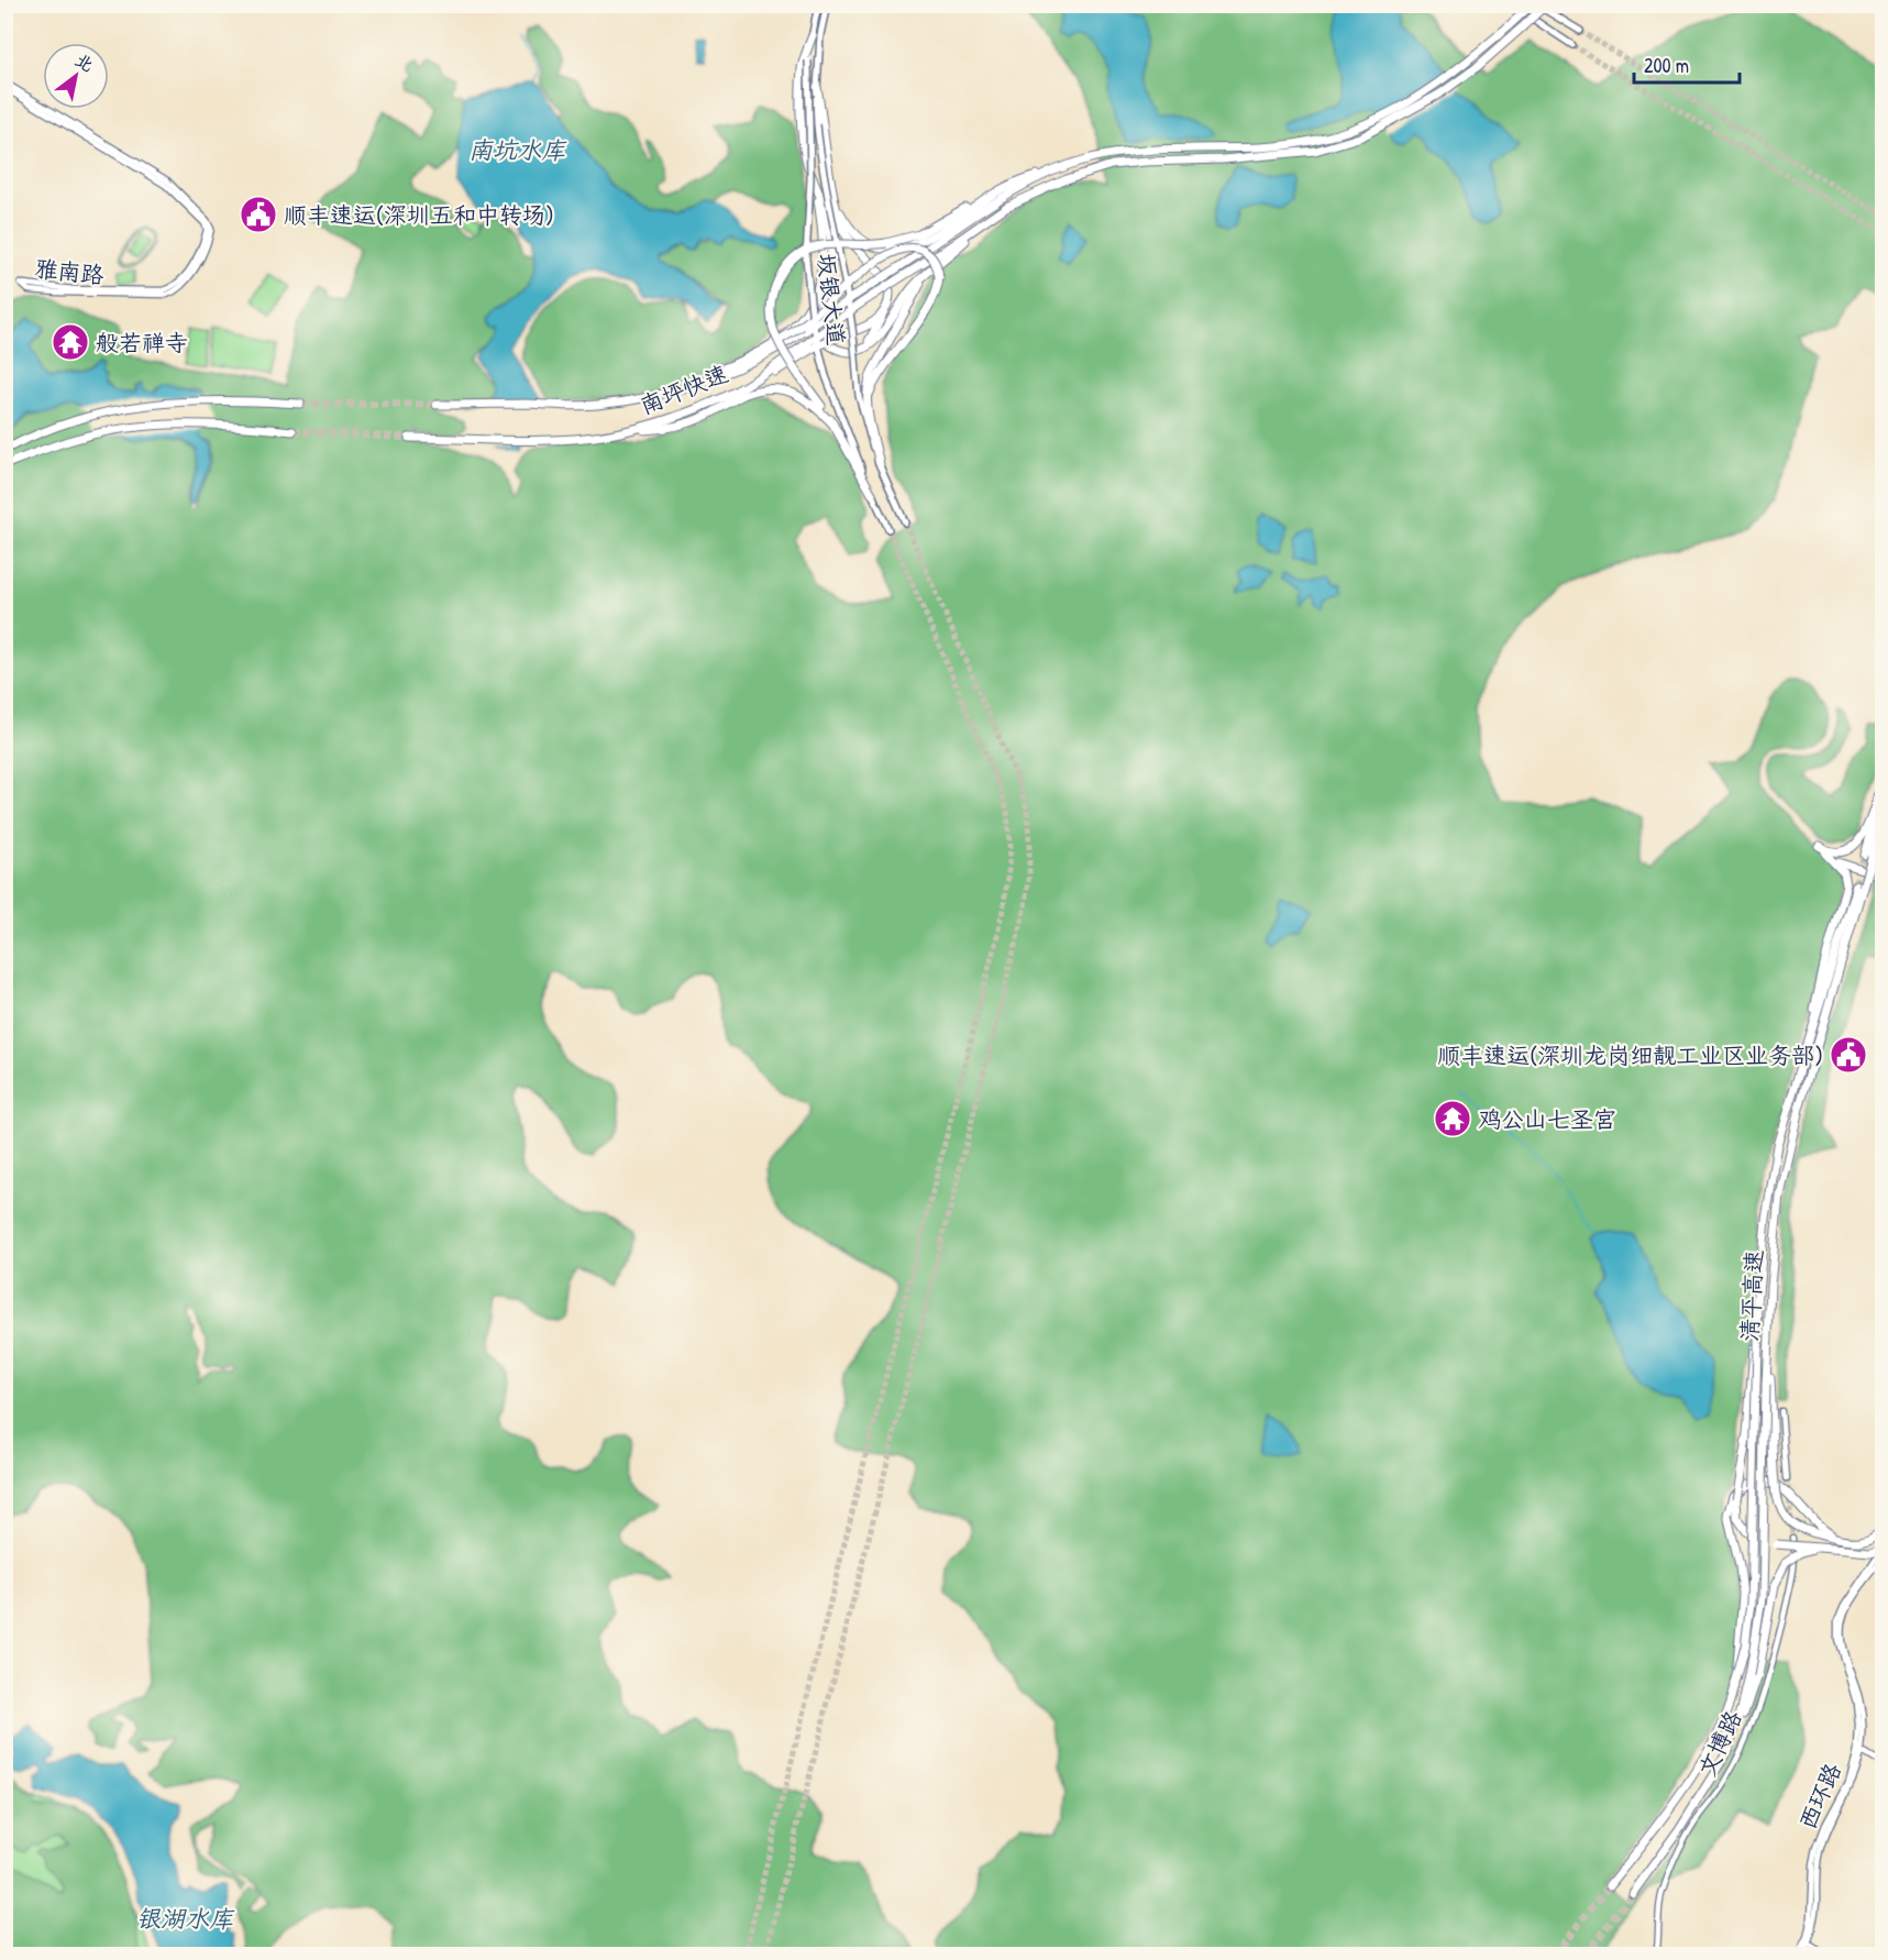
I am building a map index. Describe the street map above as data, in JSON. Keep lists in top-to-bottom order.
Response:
{
  "streets": {
    "highway": ["南坪快速", "清平高速"],
    "main road": ["坂银大道"],
    "street": ["雅南路", "文博路", "西环路"]
  },
  "water": ["南坑水库", "银湖水库"],
  "places": {
    "public building": ["顺丰速运(深圳五和中转场)", "顺丰速运(深圳龙岗细靓工业区业务部)"],
    "temple": ["般若禅寺", "鸡公山七圣宫"]
  },
  "scale_bar": "200 m",
  "north": "top right"
}
